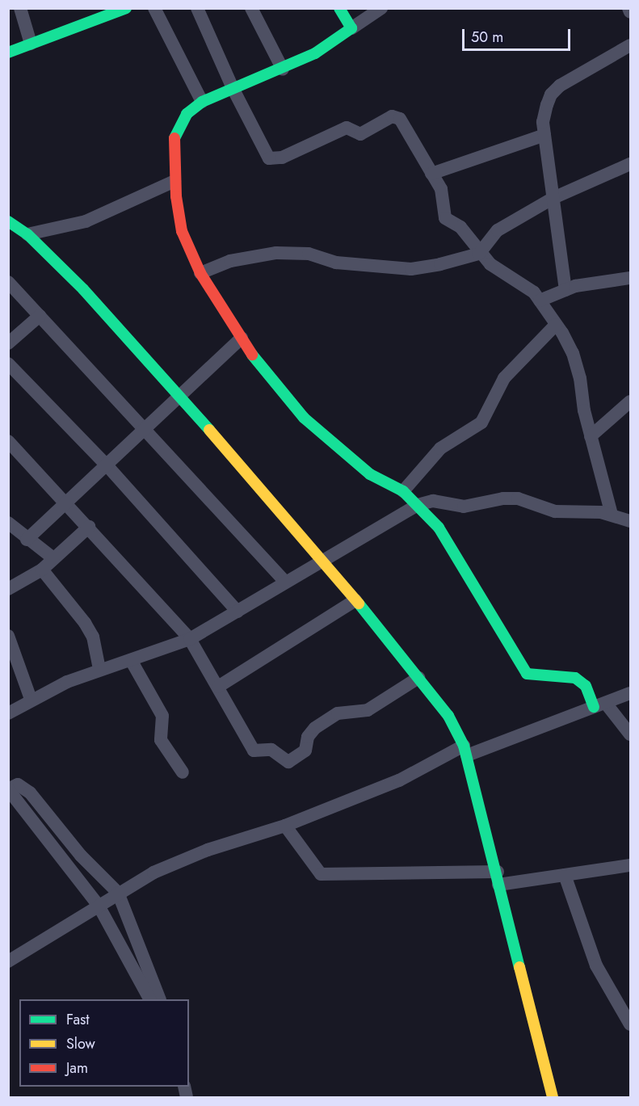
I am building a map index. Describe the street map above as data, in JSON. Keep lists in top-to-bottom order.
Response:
{
  "legend": ["Fast", "Slow", "Jam"],
  "scale_bar": "50 m"
}
